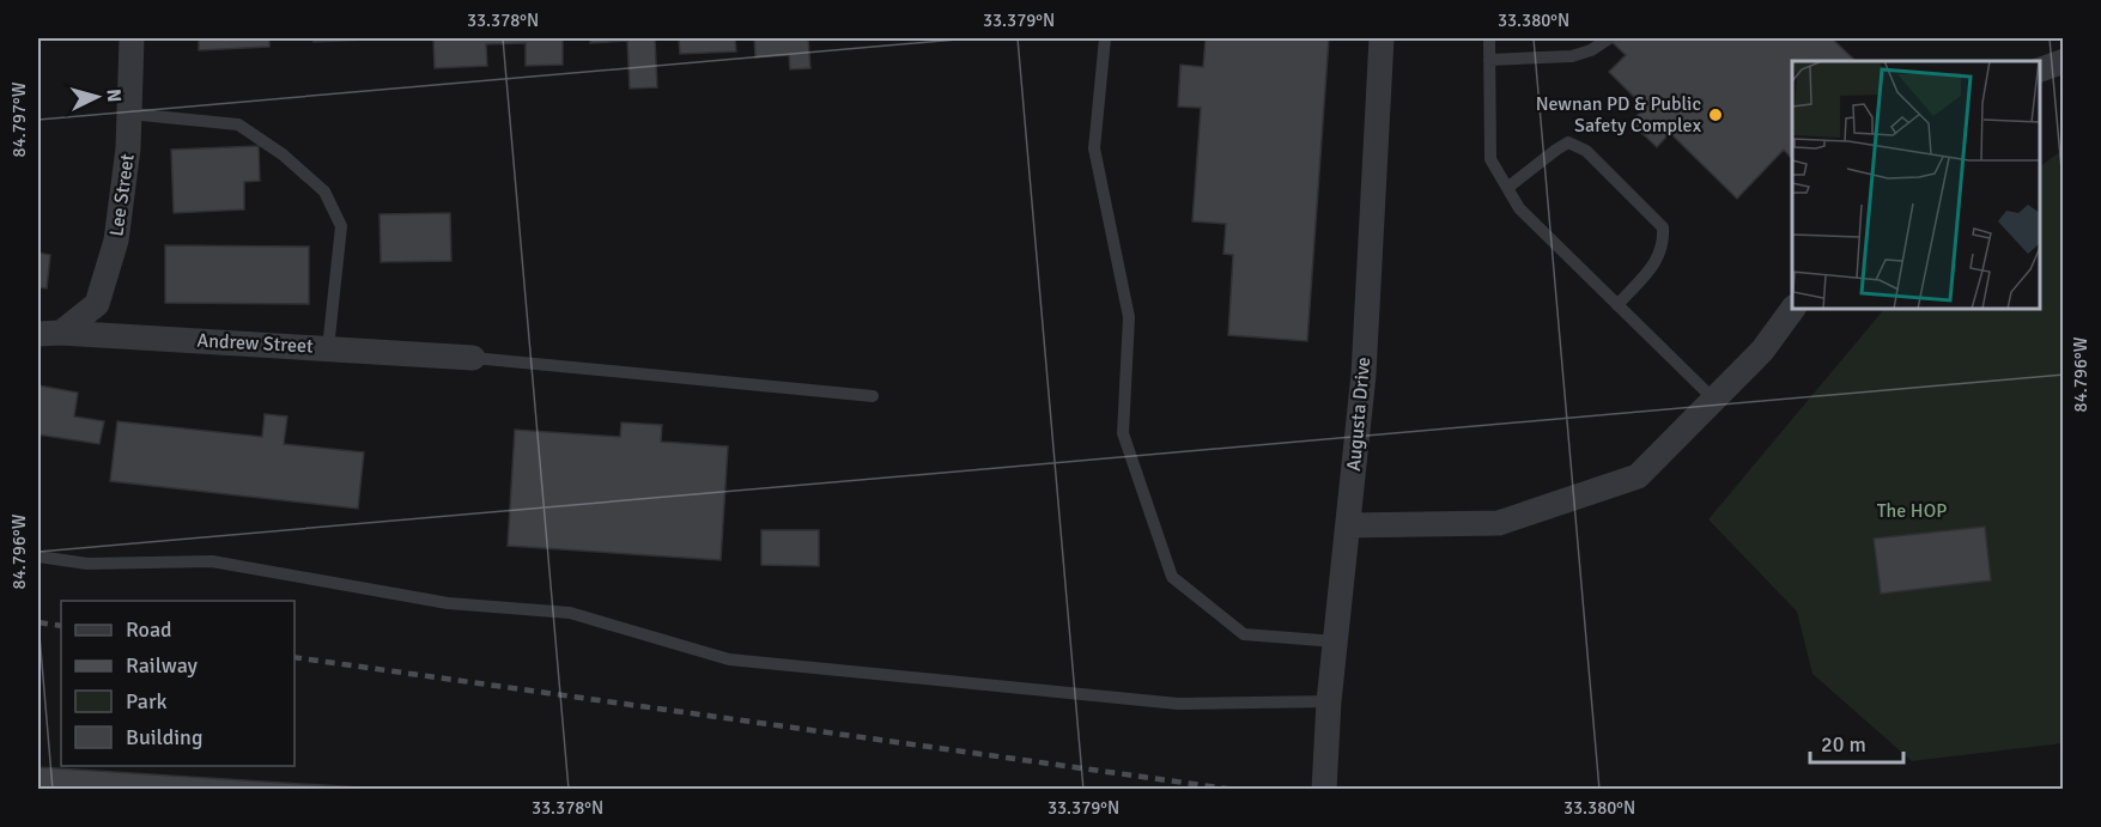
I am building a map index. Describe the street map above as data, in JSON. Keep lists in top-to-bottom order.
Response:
{
  "streets": {
    "street": ["Lee Street", "Andrew Street", "Augusta Drive"]
  },
  "crossings": [
    ["Lee Street", "Andrew Street"]
  ],
  "parks": ["The HOP"],
  "places": ["Newnan PD & Public Safety Complex"],
  "legend": [
    "Road",
    "Railway",
    "Park",
    "Building"
  ],
  "scale_bar": "20 m",
  "north": "right",
  "coordinates": [
    "33.378°N",
    "33.379°N",
    "33.380°N",
    "84.797°W",
    "84.796°W"
  ]
}
